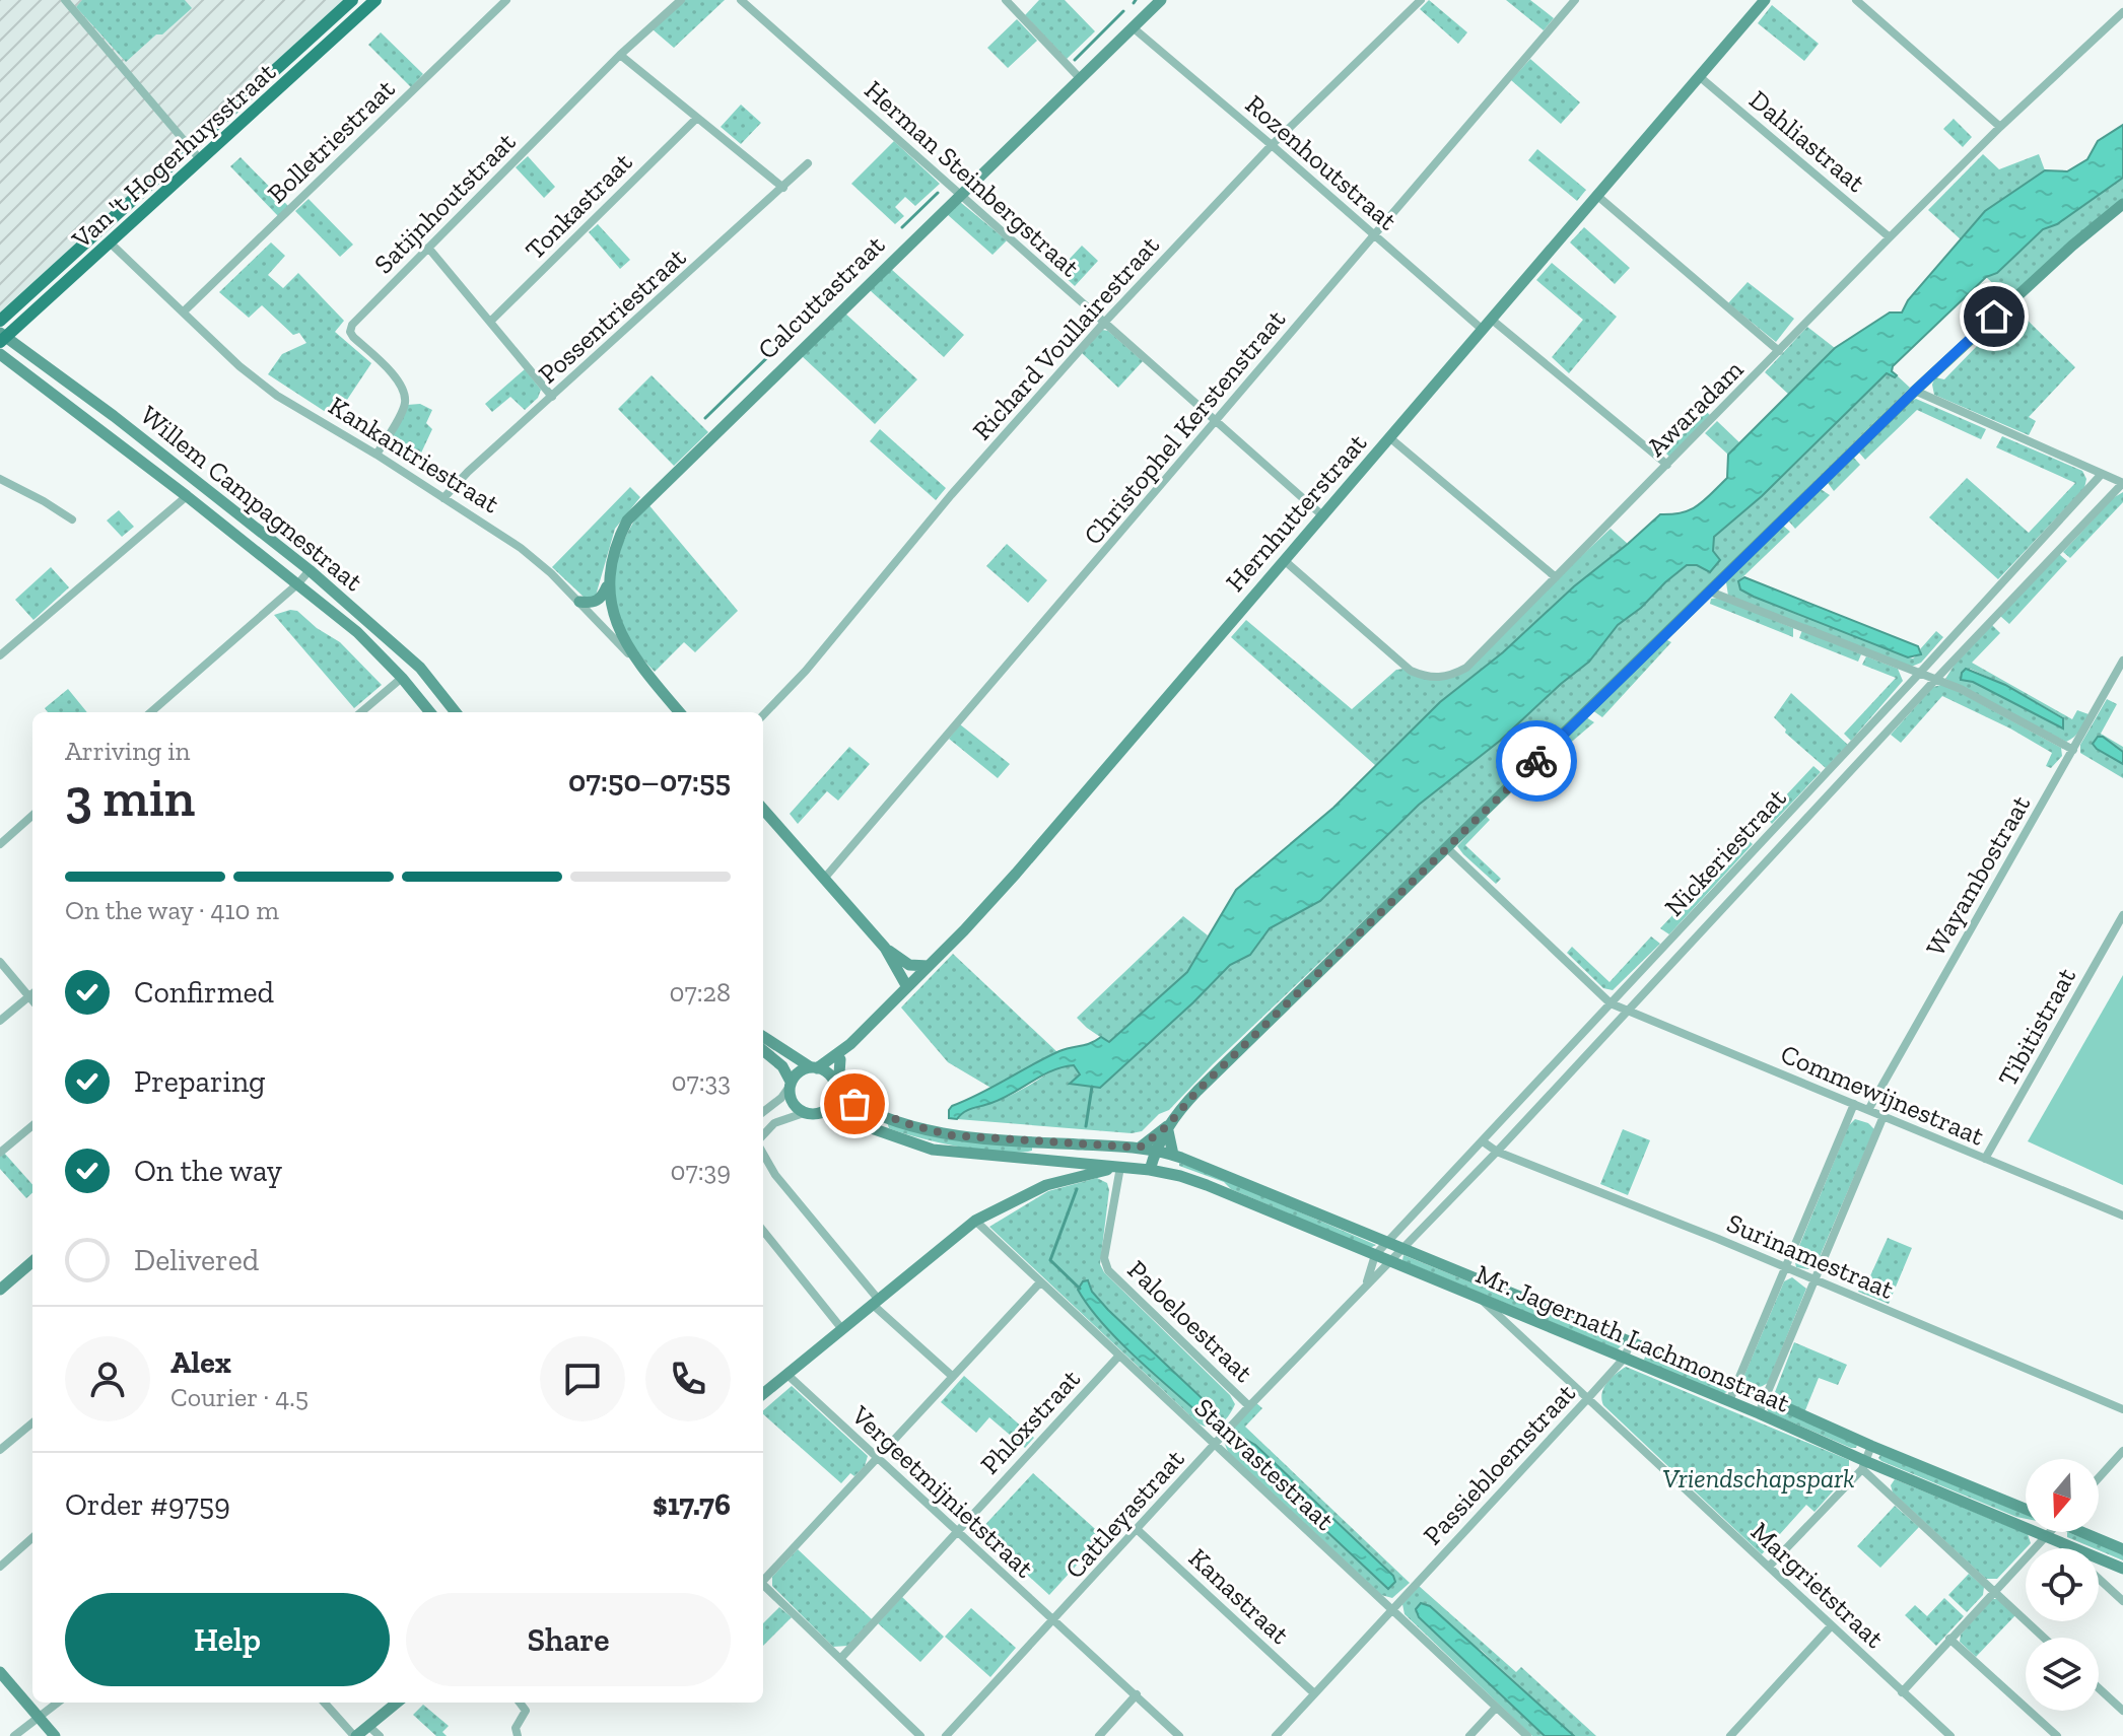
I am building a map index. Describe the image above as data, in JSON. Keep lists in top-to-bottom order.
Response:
{
  "streets": {
    "main road": [
      "Van 't Hogerhuysstraat",
      "Calcuttastraat",
      "Kankantriestraat",
      "Willem Campagnestraat",
      "Hernhutterstraat",
      "Mr. Jagernath Lachmonstraat"
    ],
    "street": [
      "Bolletriestraat",
      "Dahliastraat",
      "Rozenhoutstraat",
      "Herman Steinbergstraat",
      "Satijnhoutstraat",
      "Tonkastraat",
      "Possentriestraat",
      "Richard Voullairestraat",
      "Awaradam",
      "Christophel Kerstenstraat",
      "Nickeriestraat",
      "Wayambostraat",
      "Tibitistraat",
      "Commewijnestraat",
      "Surinamestraat",
      "Paloeloestraat",
      "Phloxstraat",
      "Stanvastestraat",
      "Passiebloemstraat",
      "Vergeetmijnietstraat",
      "Cattleyastraat",
      "Margrietstraat",
      "Kanastraat"
    ]
  },
  "crossings": [
    ["Bolletriestraat", "Kankantriestraat"],
    ["Dahliastraat", "Awaradam"],
    ["Dahliastraat", "Hernhutterstraat"],
    ["Van 't Hogerhuysstraat", "Kankantriestraat"],
    ["Van 't Hogerhuysstraat", "Willem Campagnestraat"],
    ["Rozenhoutstraat", "Calcuttastraat"],
    ["Rozenhoutstraat", "Richard Voullairestraat"],
    ["Rozenhoutstraat", "Christophel Kerstenstraat"],
    ["Rozenhoutstraat", "Hernhutterstraat"],
    ["Herman Steinbergstraat", "Calcuttastraat"],
    ["Herman Steinbergstraat", "Richard Voullairestraat"],
    ["Herman Steinbergstraat", "Christophel Kerstenstraat"],
    ["Herman Steinbergstraat", "Hernhutterstraat"],
    ["Satijnhoutstraat", "Kankantriestraat"],
    ["Calcuttastraat", "Kankantriestraat"],
    ["Possentriestraat", "Kankantriestraat"],
    ["Awaradam", "Hernhutterstraat"],
    ["Nickeriestraat", "Commewijnestraat"],
    ["Nickeriestraat", "Surinamestraat"],
    ["Nickeriestraat", "Mr. Jagernath Lachmonstraat"],
    ["Nickeriestraat", "Cattleyastraat"],
    ["Wayambostraat", "Commewijnestraat"],
    ["Tibitistraat", "Commewijnestraat"],
    ["Paloeloestraat", "Mr. Jagernath Lachmonstraat"],
    ["Paloeloestraat", "Cattleyastraat"],
    ["Mr. Jagernath Lachmonstraat", "Passiebloemstraat"],
    ["Mr. Jagernath Lachmonstraat", "Cattleyastraat"],
    ["Mr. Jagernath Lachmonstraat", "Margrietstraat"],
    ["Phloxstraat", "Stanvastestraat"],
    ["Phloxstraat", "Vergeetmijnietstraat"],
    ["Stanvastestraat", "Passiebloemstraat"],
    ["Stanvastestraat", "Cattleyastraat"],
    ["Passiebloemstraat", "Margrietstraat"],
    ["Passiebloemstraat", "Kanastraat"],
    ["Vergeetmijnietstraat", "Cattleyastraat"],
    ["Cattleyastraat", "Kanastraat"]
  ],
  "parks": ["Vriendschapspark"],
  "north": "bottom",
  "page": {
    "heading": ["3 min", "Arriving in", "07:50–07:55"],
    "panel": [
      "Alex",
      "Courier · 4.5",
      "Order #9759",
      "$17.76"
    ],
    "bar": "On the way · 410 m",
    "list": [
      ["Confirmed", "07:28"],
      ["Preparing", "07:33"],
      ["On the way", "07:39"],
      "Delivered"
    ],
    "buttons": ["Help", "Share"]
  }
}
